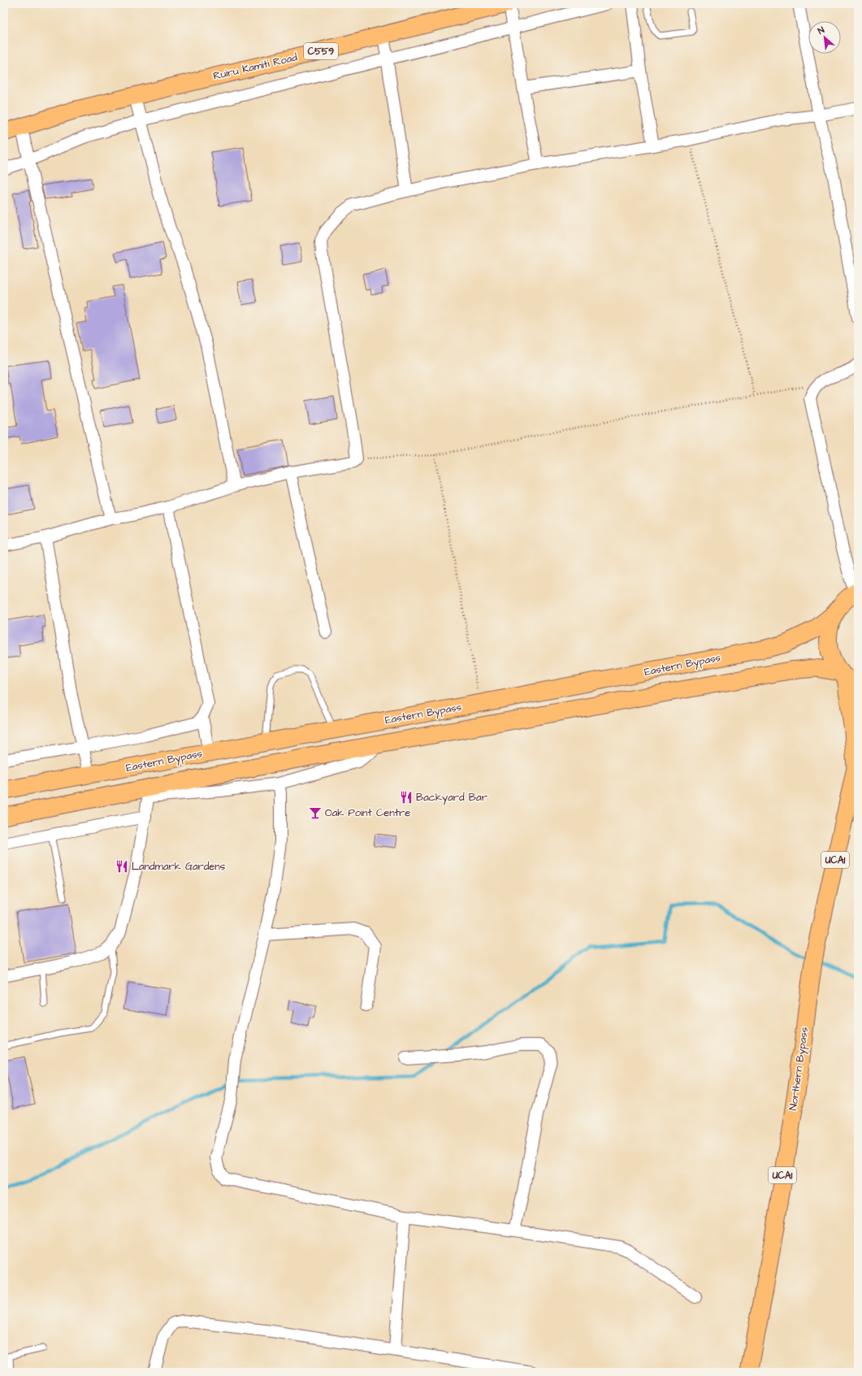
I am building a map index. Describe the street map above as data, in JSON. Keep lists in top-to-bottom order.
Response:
{
  "streets": {
    "main road": [
      "C559",
      "Ruiru Kamiti Road",
      "Eastern Bypass",
      "UCA1",
      "Northern Bypass"
    ]
  },
  "crossings": [
    ["Eastern Bypass", "UCA1"],
    ["UCA1", "Northern Bypass"]
  ],
  "places": {
    "restaurant": ["Backyard Bar", "Landmark Gardens"],
    "bar": ["Oak Point Centre"]
  },
  "north": "top left"
}
